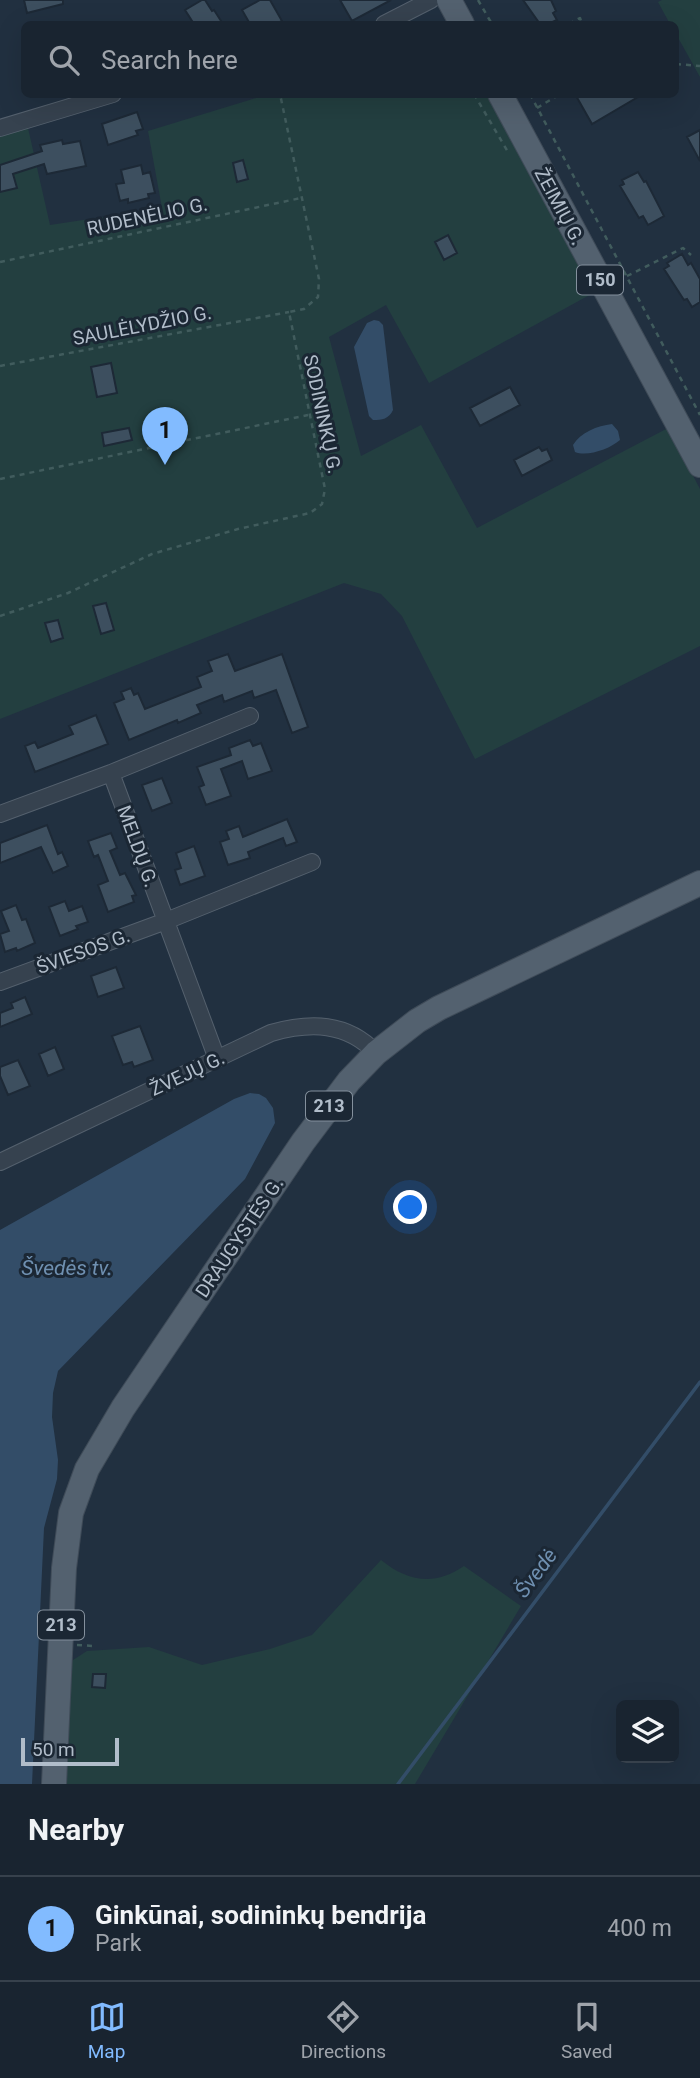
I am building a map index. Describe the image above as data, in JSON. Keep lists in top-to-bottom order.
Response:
{
  "streets": {
    "main road": [
      "ŽEIMIŲ G.",
      "150",
      "213",
      "DRAUGYSTĖS G."
    ],
    "street": ["MELDŲ G.", "ŠVIESOS G.", "ŽVEJŲ G."],
    "path": ["RUDENĖLIO G.", "SAULĖLYDŽIO G.", "SODININKŲ G."]
  },
  "crossings": [
    ["SAULĖLYDŽIO G.", "SODININKŲ G."],
    ["MELDŲ G.", "ŠVIESOS G."],
    ["MELDŲ G.", "ŽVEJŲ G."],
    ["ŽVEJŲ G.", "DRAUGYSTĖS G."]
  ],
  "water": ["Švedės tv.", "Švedė"],
  "scale_bar": "50 m",
  "page": {
    "search": "Search here",
    "pins": "1",
    "scale": "50 m",
    "heading": "Nearby",
    "list": [
      {
        "mark": "1",
        "name": "Ginkūnai, sodininkų bendrija",
        "note": "Park",
        "value": "400 m"
      }
    ],
    "nav": ["Map", "Directions", "Saved"]
  }
}
